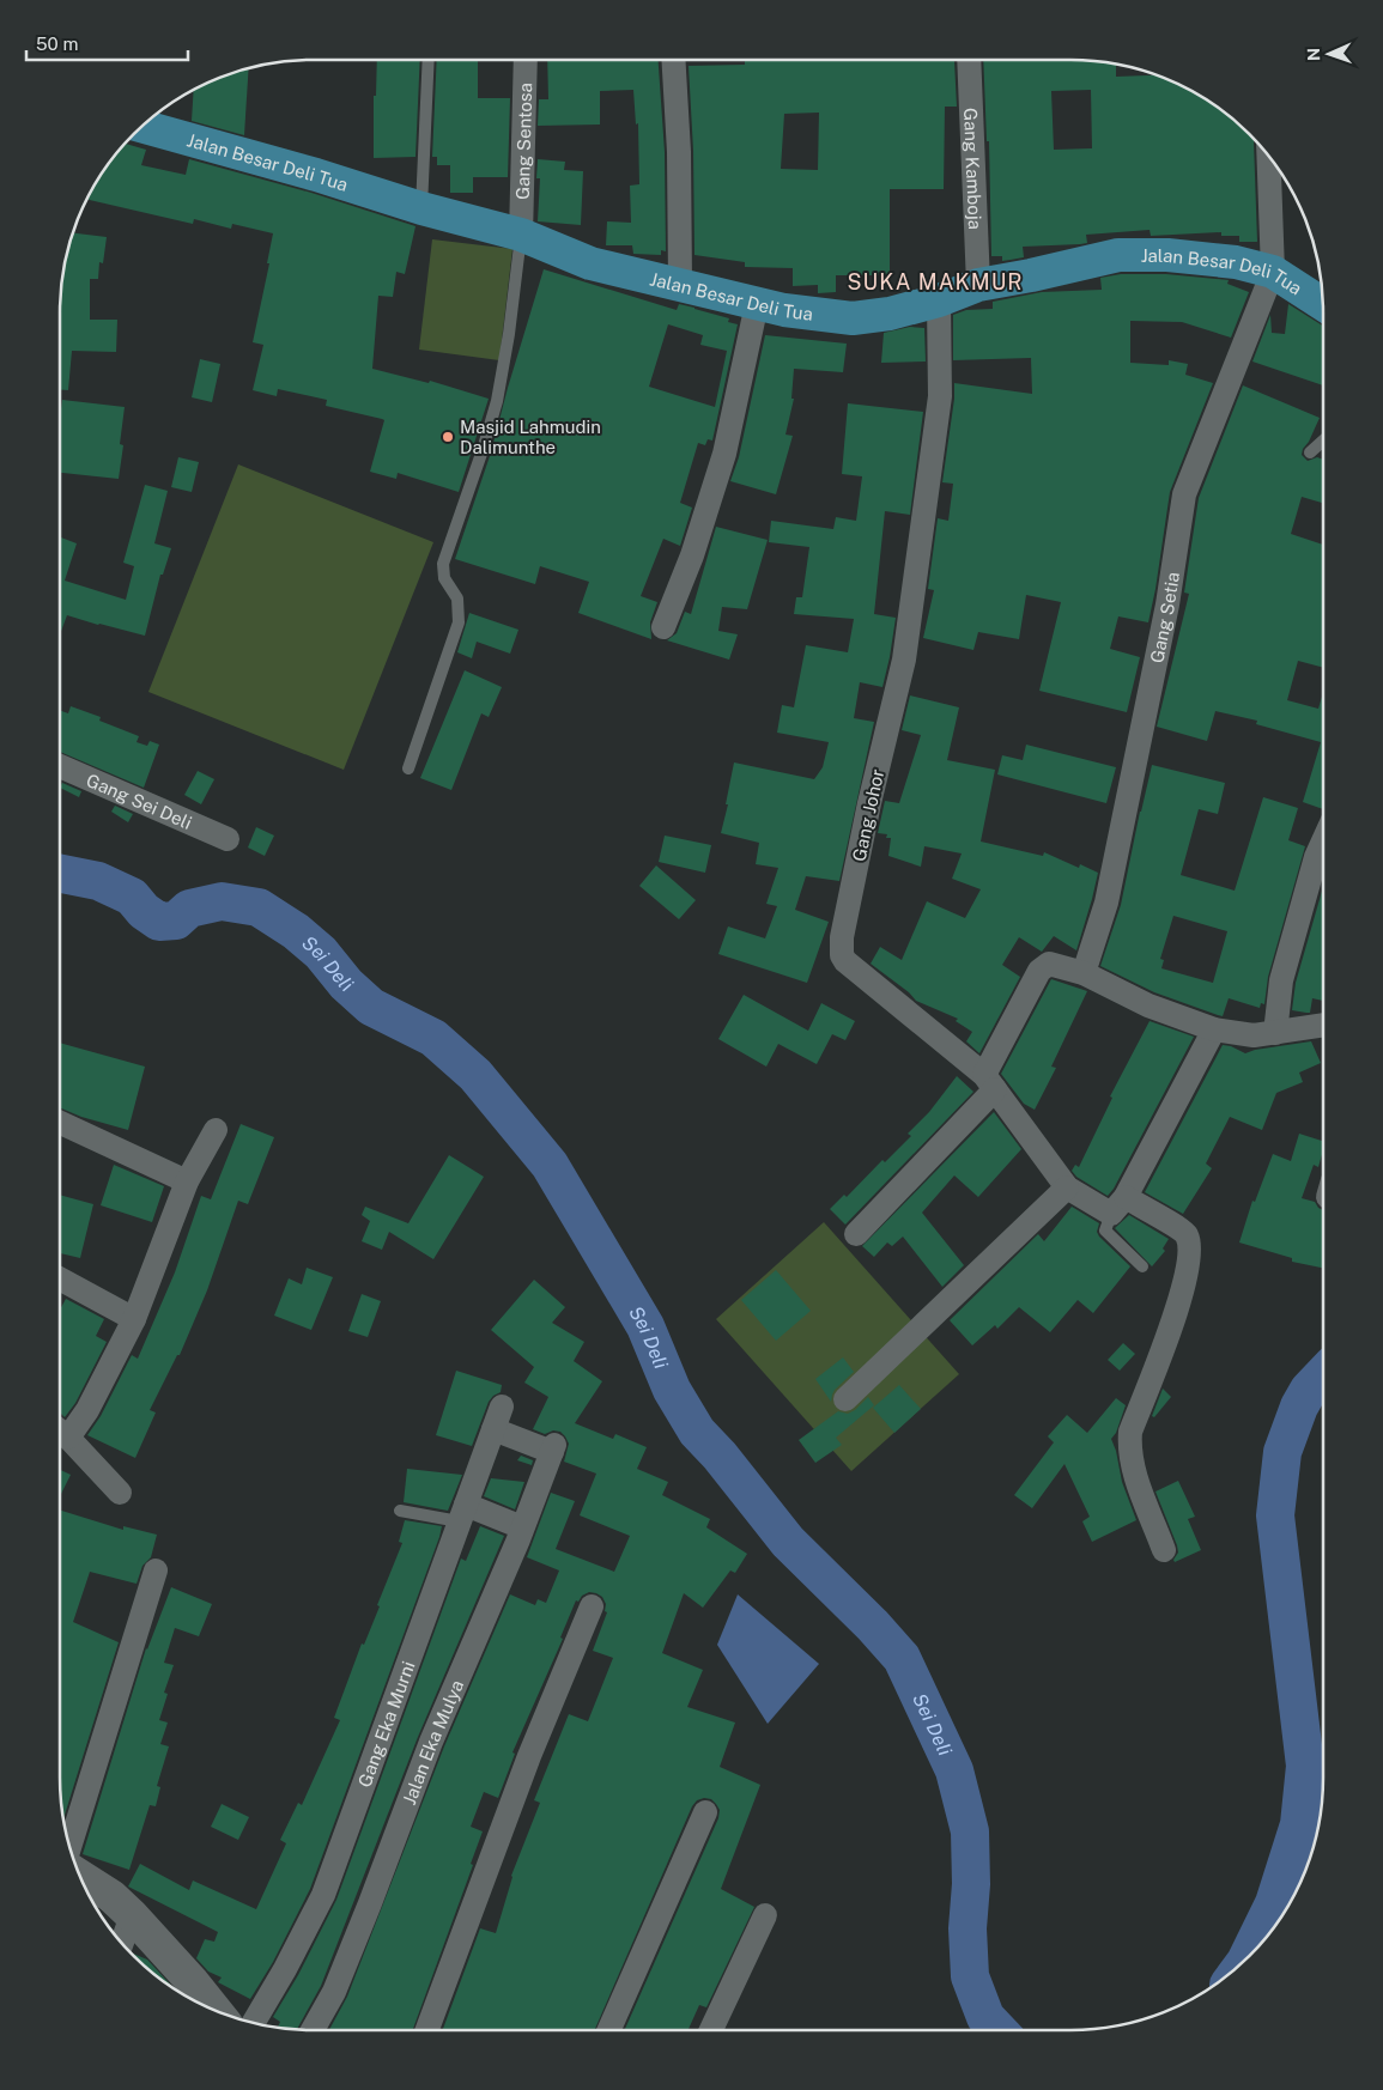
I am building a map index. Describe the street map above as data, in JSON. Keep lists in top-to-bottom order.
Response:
{
  "streets": {
    "main road": ["Jalan Besar Deli Tua"],
    "street": [
      "Gang Sentosa",
      "Gang Kamboja",
      "Gang Setia",
      "Gang Sei Deli",
      "Gang Johor",
      "Gang Eka Murni",
      "Jalan Eka Mulya"
    ]
  },
  "crossings": [
    ["Gang Sentosa", "Jalan Besar Deli Tua"],
    ["Jalan Besar Deli Tua", "Gang Kamboja"],
    ["Jalan Besar Deli Tua", "Gang Setia"],
    ["Jalan Besar Deli Tua", "Gang Johor"],
    ["Gang Eka Murni", "Jalan Eka Mulya"]
  ],
  "districts": ["SUKA MAKMUR"],
  "water": ["Sei Deli"],
  "places": ["Masjid Lahmudin Dalimunthe"],
  "scale_bar": "50 m",
  "north": "left"
}
